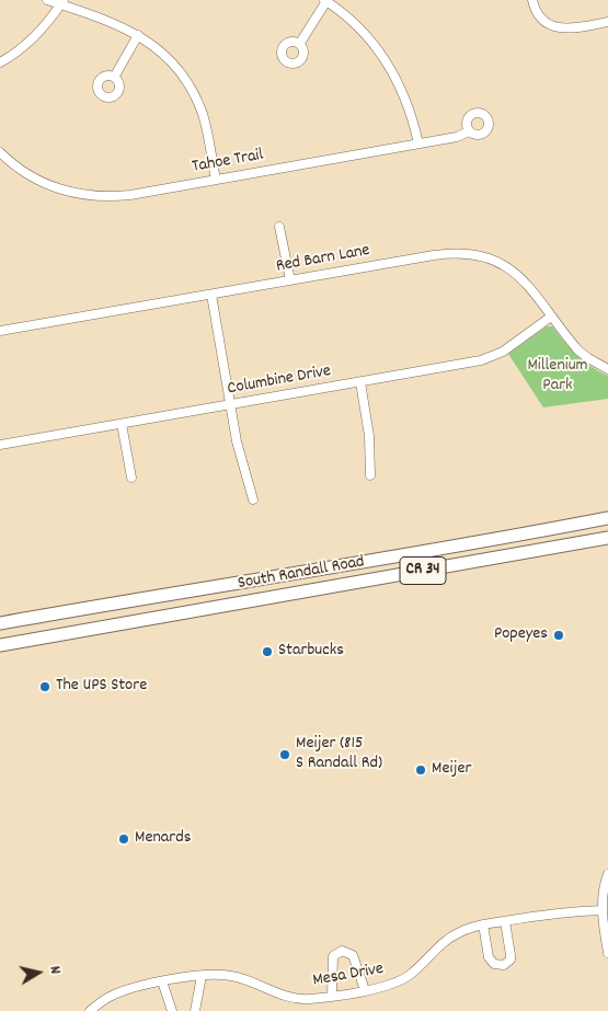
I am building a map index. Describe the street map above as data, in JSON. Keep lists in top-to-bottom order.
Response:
{
  "streets": {
    "main road": ["CR 34", "South Randall Road"],
    "street": [
      "Tahoe Trail",
      "Red Barn Lane",
      "Columbine Drive",
      "Mesa Drive"
    ]
  },
  "crossings": [
    ["Red Barn Lane", "Columbine Drive"]
  ],
  "parks": ["Millenium Park"],
  "places": [
    "Popeyes",
    "Starbucks",
    "The UPS Store",
    "Meijer (815 S Randall Rd)",
    "Meijer",
    "Menards"
  ],
  "north": "right"
}
